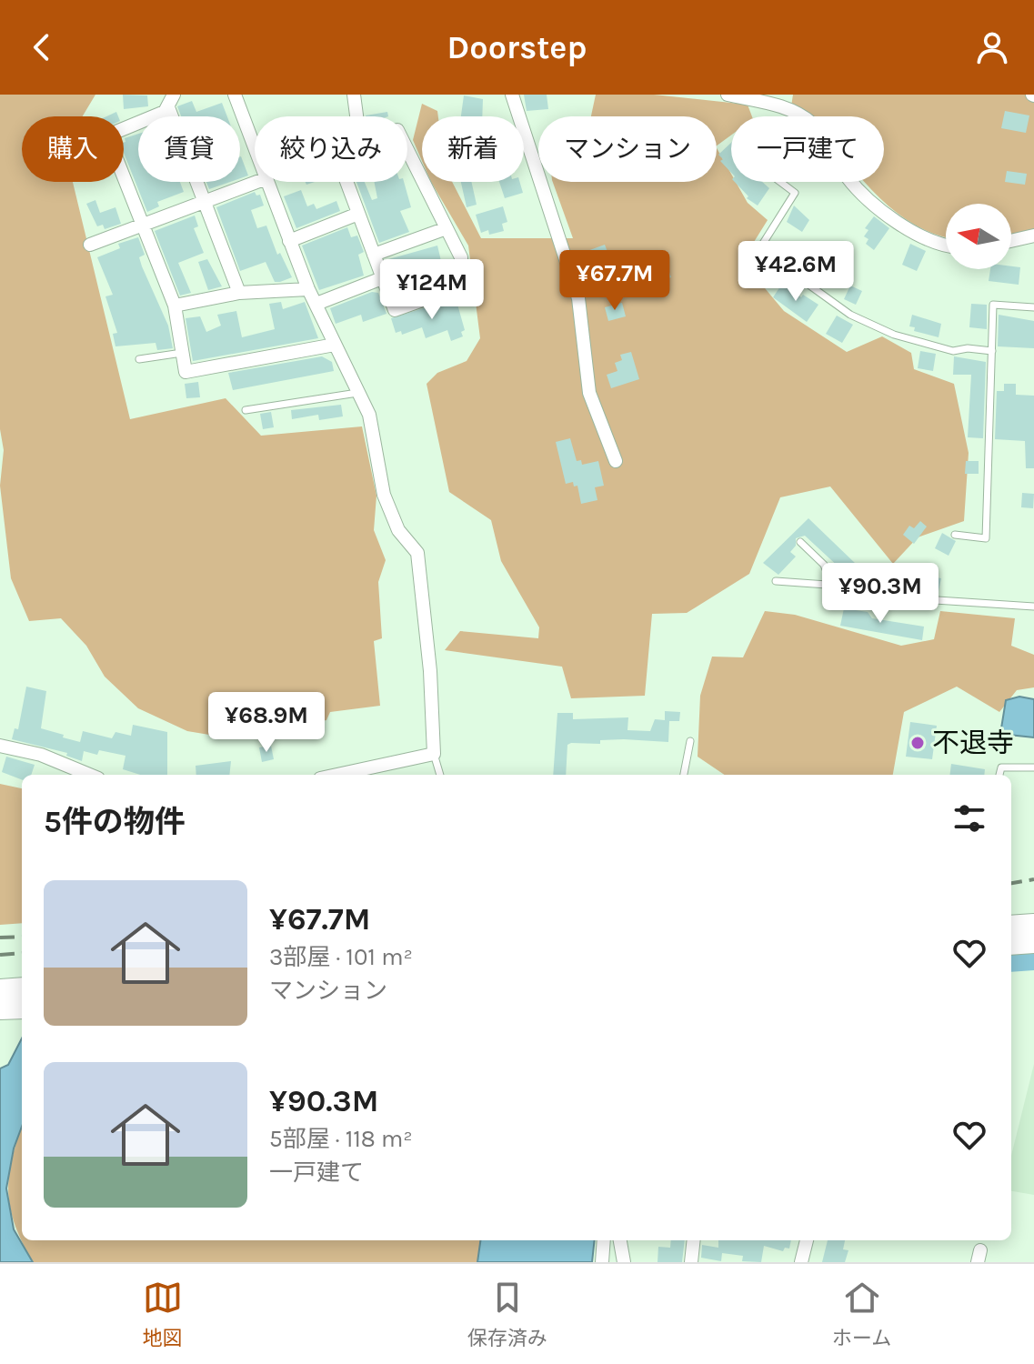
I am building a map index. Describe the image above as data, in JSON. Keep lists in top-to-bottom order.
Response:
{
  "places": ["不退寺"],
  "north": "left",
  "page": {
    "header": "Doorstep",
    "chip": [
      "購入",
      "賃貸",
      "絞り込み",
      "新着",
      "マンション",
      "一戸建て"
    ],
    "price": [
      "¥42.6M",
      "¥67.7M",
      "¥124M",
      "¥90.3M",
      "¥68.9M"
    ],
    "heading": "5件の物件",
    "list": [
      {
        "name": "¥67.7M",
        "note": "3部屋 · 101 m² · マンション"
      },
      {
        "name": "¥90.3M",
        "note": "5部屋 · 118 m² · 一戸建て"
      }
    ],
    "tabs": ["地図", "保存済み", "ホーム"]
  }
}
